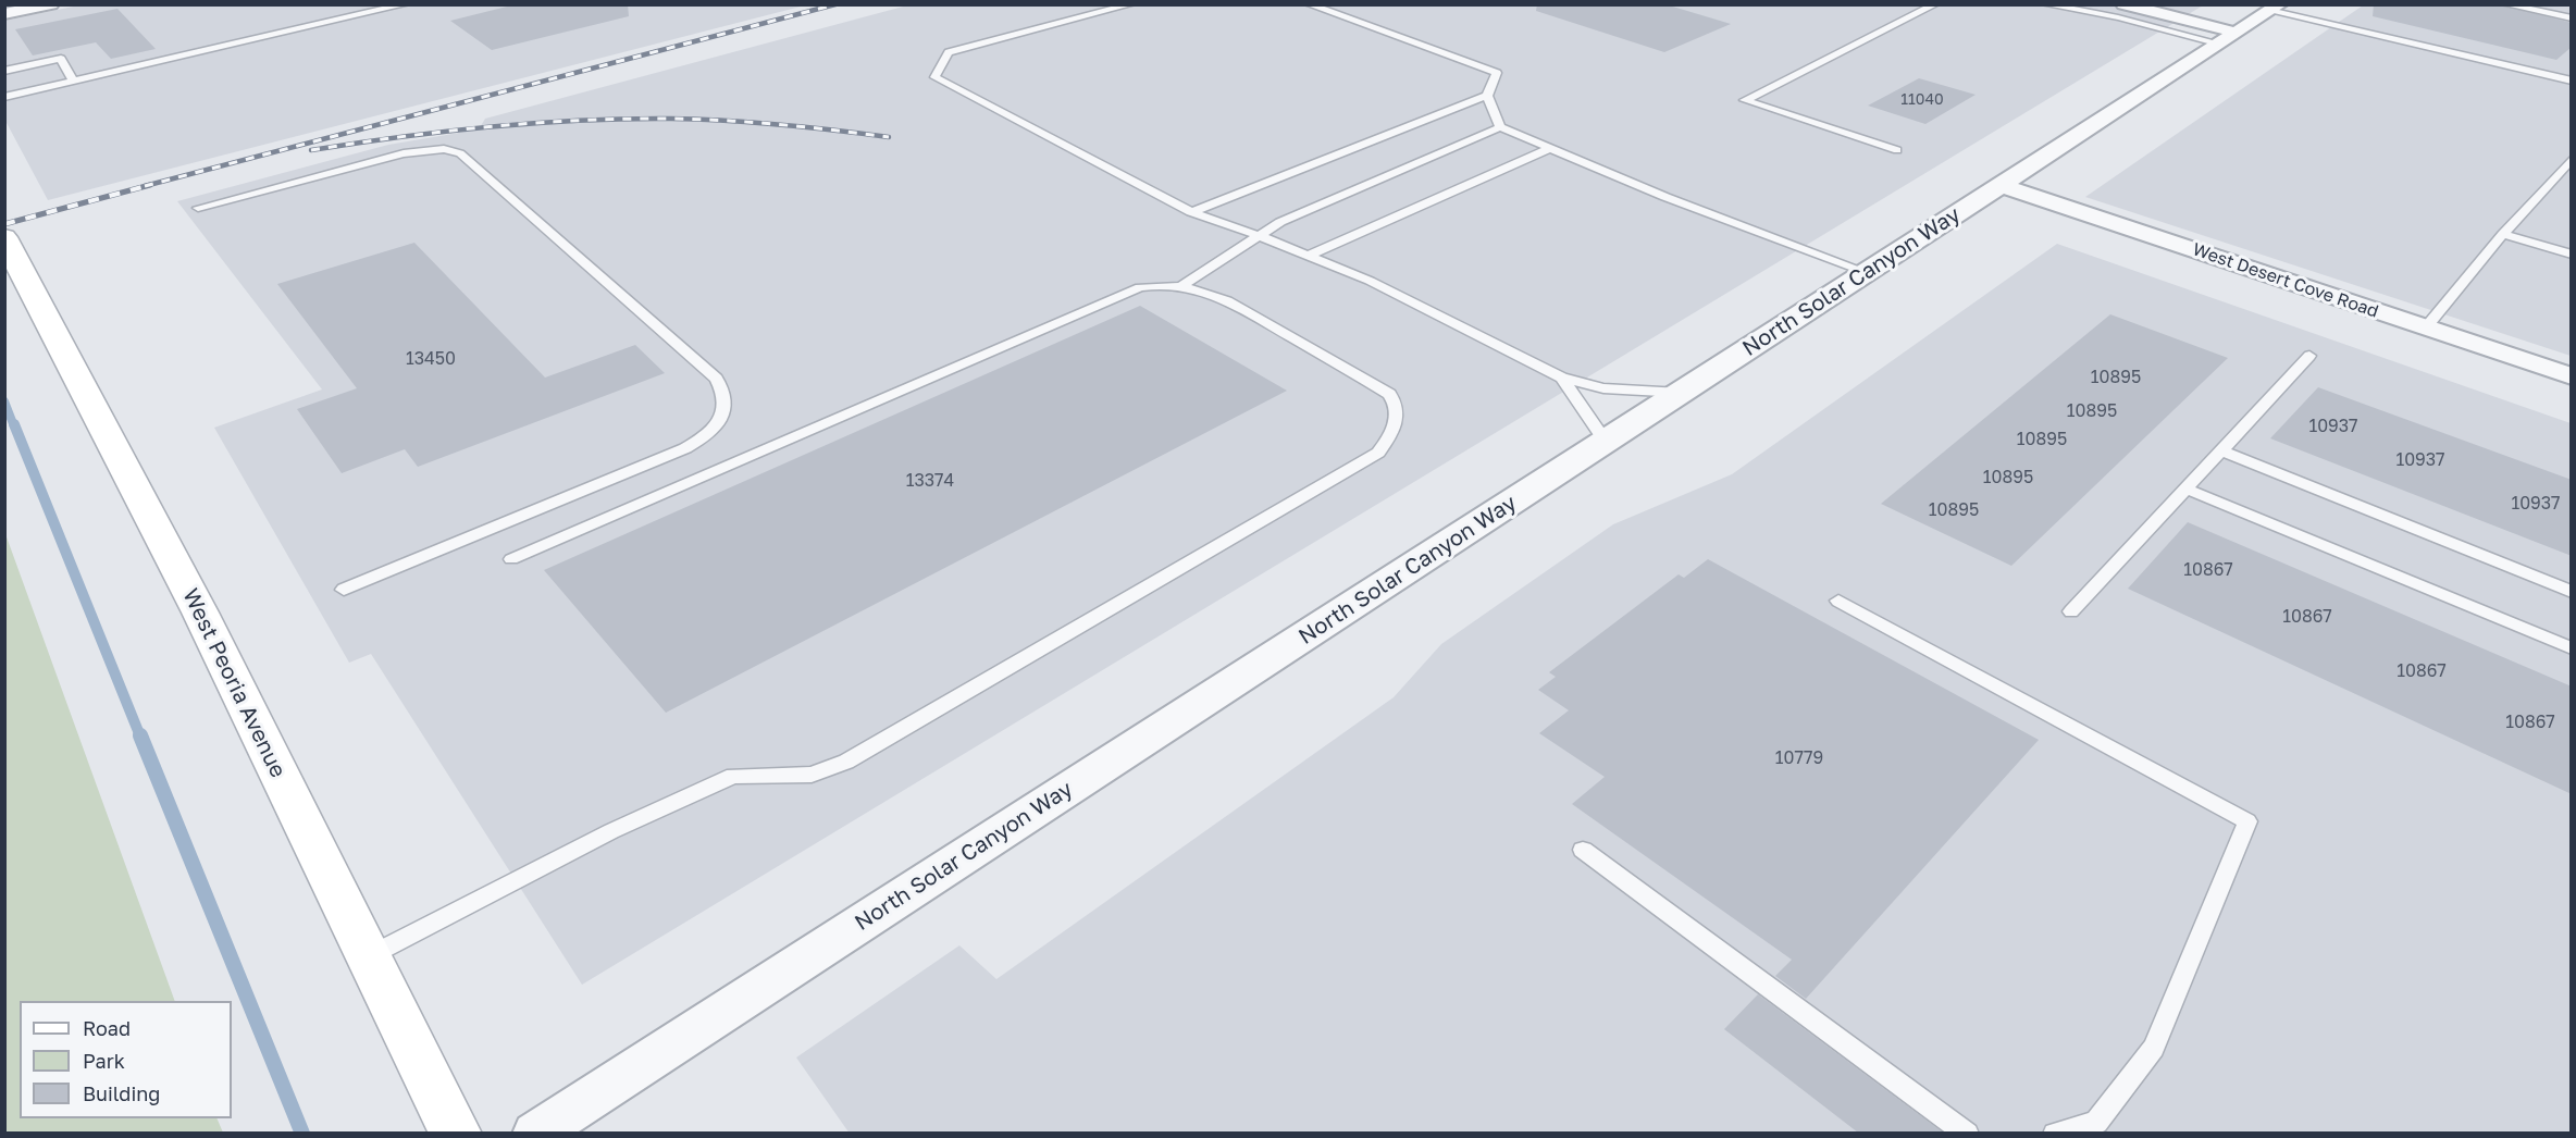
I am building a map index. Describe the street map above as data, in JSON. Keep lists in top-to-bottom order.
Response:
{
  "streets": {
    "main road": ["West Peoria Avenue"],
    "street": ["West Desert Cove Road", "North Solar Canyon Way"]
  },
  "crossings": [
    ["West Desert Cove Road", "North Solar Canyon Way"]
  ],
  "house_numbers": [
    "11040",
    "13450",
    "10895",
    "10895",
    "10937",
    "10895",
    "10937",
    "10895",
    "13374",
    "10937",
    "10895",
    "10867",
    "10867",
    "10867",
    "10867",
    "10779"
  ],
  "legend": ["Road", "Park", "Building"]
}
